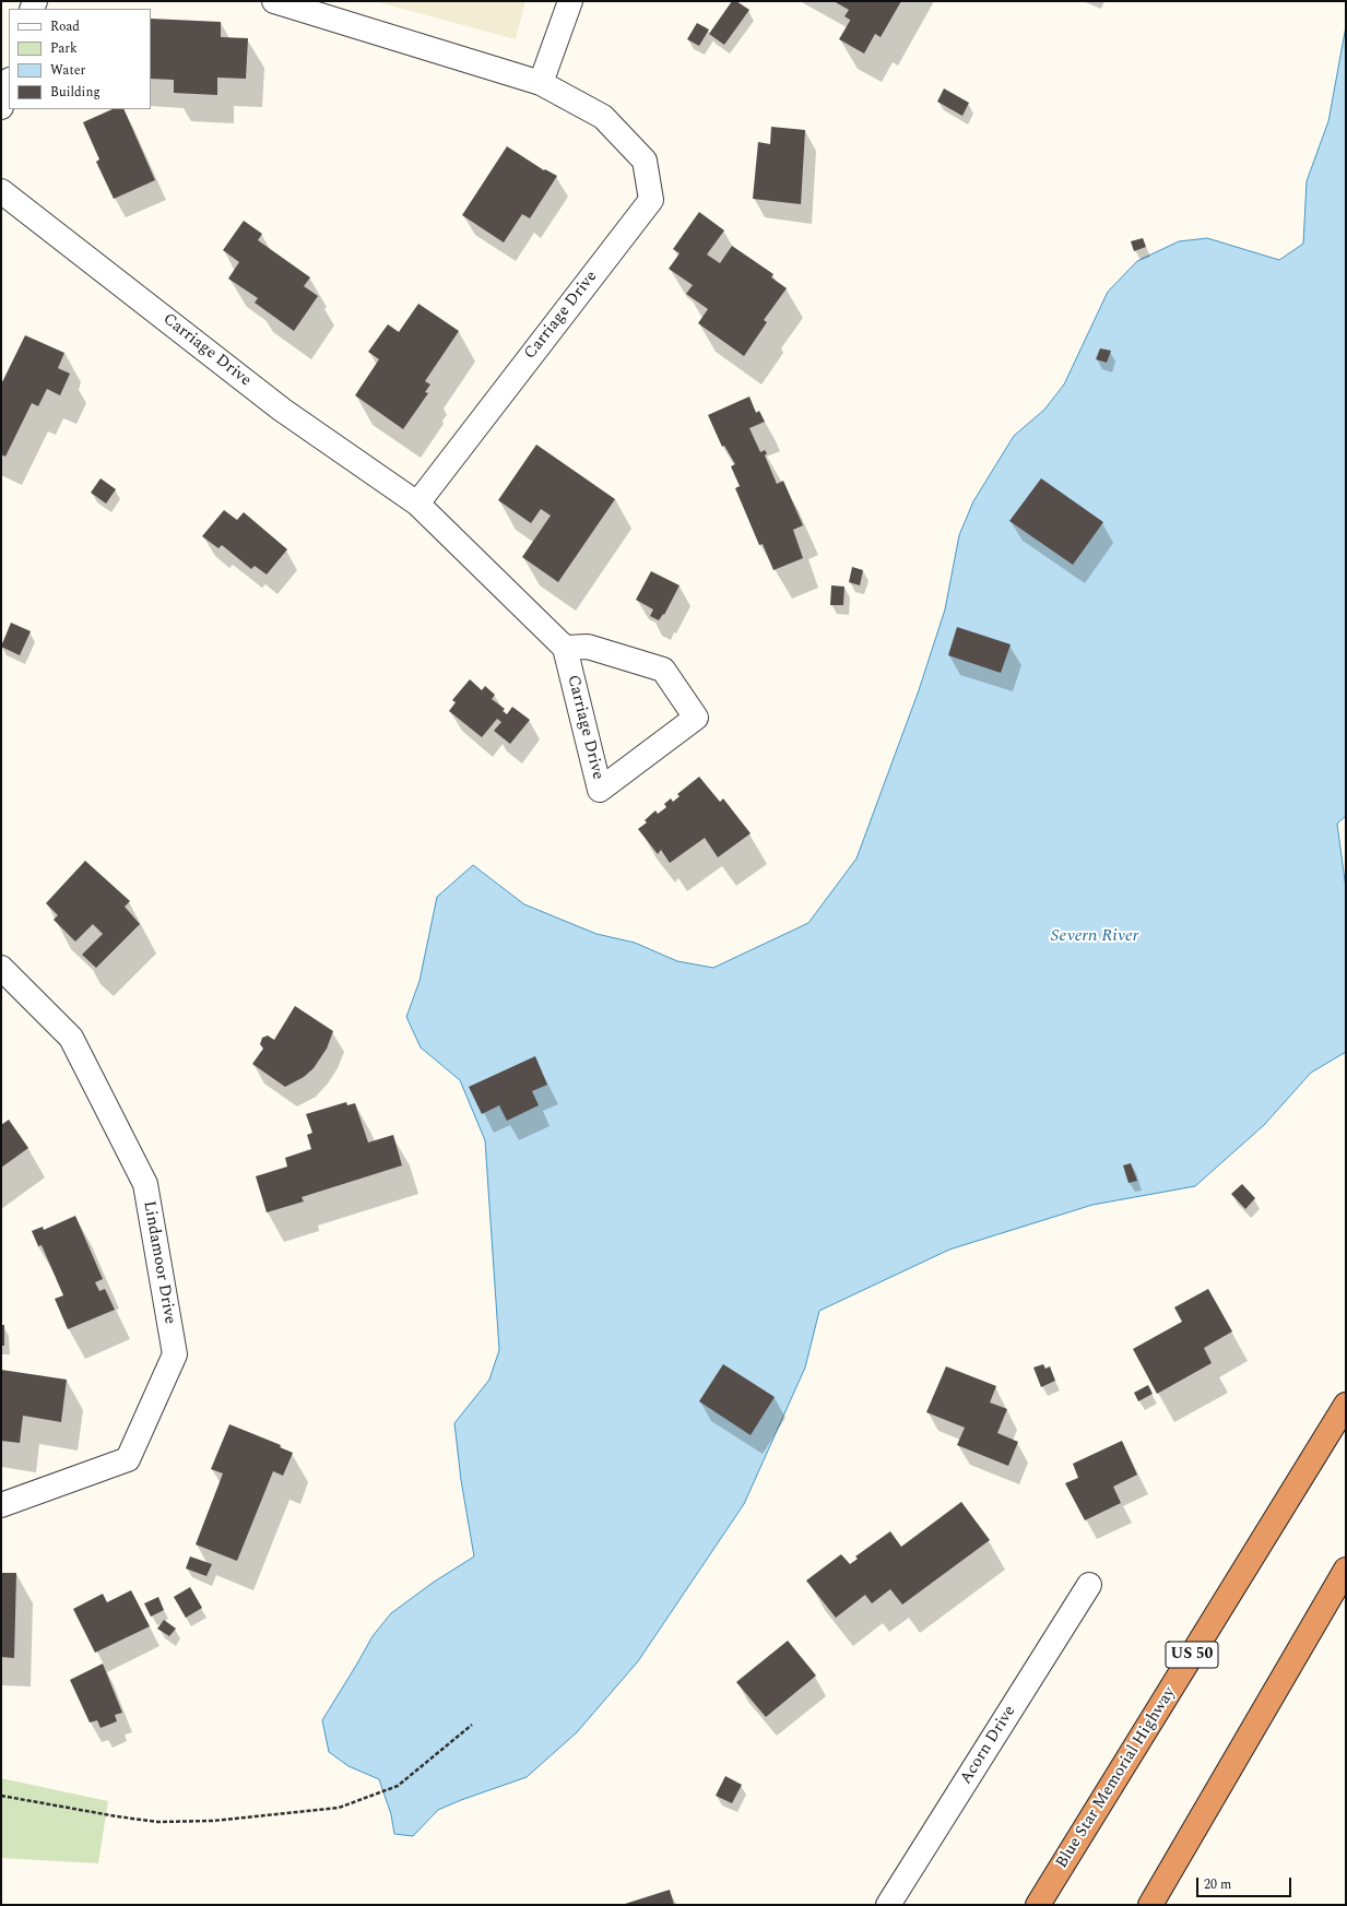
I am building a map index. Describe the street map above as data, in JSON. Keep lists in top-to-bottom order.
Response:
{
  "streets": {
    "highway": ["US 50", "Blue Star Memorial Highway"],
    "street": ["Carriage Drive", "Lindamoor Drive", "Acorn Drive"]
  },
  "water": ["Severn River"],
  "legend": [
    "Road",
    "Park",
    "Water",
    "Building"
  ],
  "scale_bar": "20 m"
}
